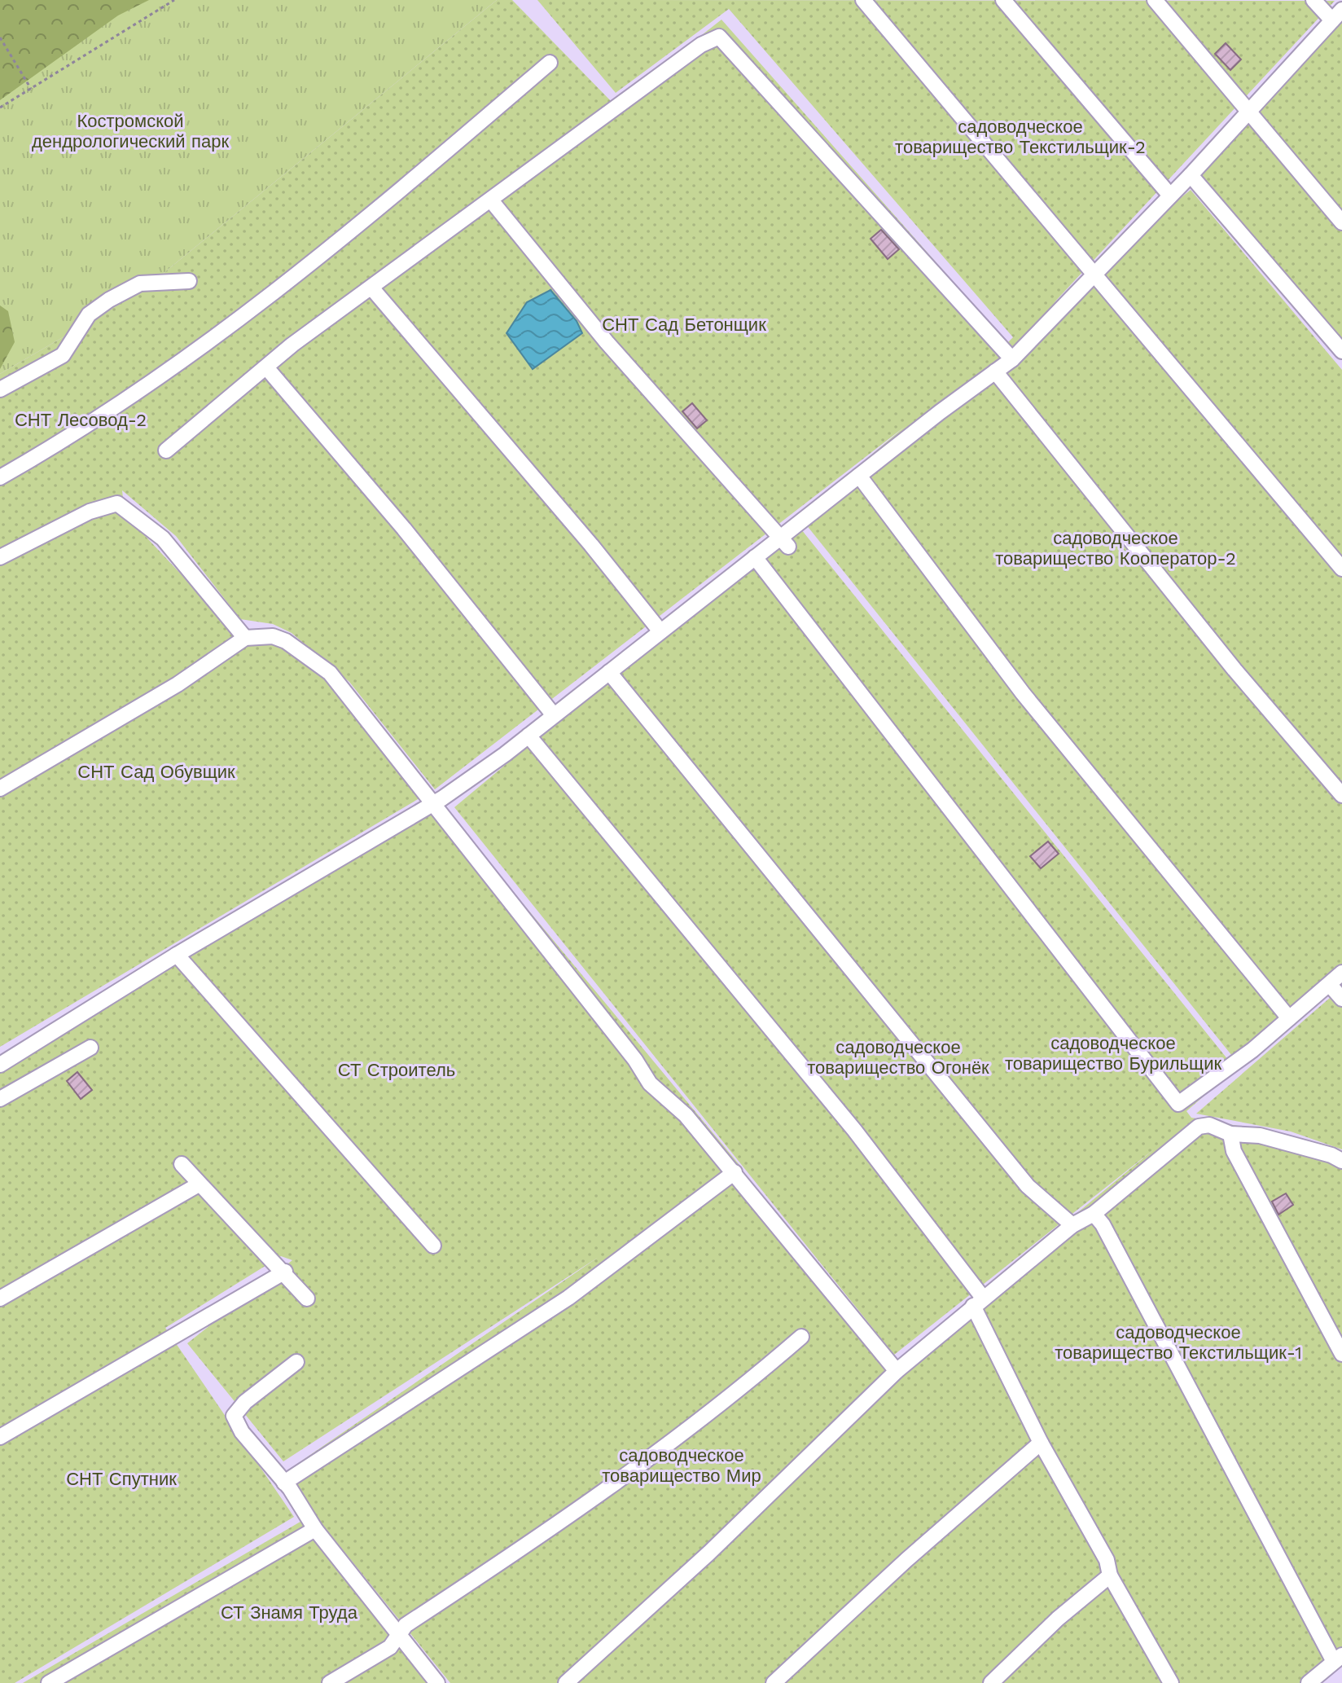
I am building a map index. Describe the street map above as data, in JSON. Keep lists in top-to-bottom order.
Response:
{
  "parks": [
    "Костромской дендрологический парк",
    "садоводческое товарищество Текстильщик-2",
    "СНТ Сад Бетонщик",
    "СНТ Лесовод-2",
    "садоводческое товарищество Кооператор-2",
    "СНТ Сад Обувщик",
    "садоводческое товарищество Бурильщик",
    "садоводческое товарищество Огонёк",
    "СТ Строитель",
    "садоводческое товарищество Текстильщик-1",
    "садоводческое товарищество Мир",
    "СНТ Спутник",
    "СТ Знамя Труда"
  ]
}
